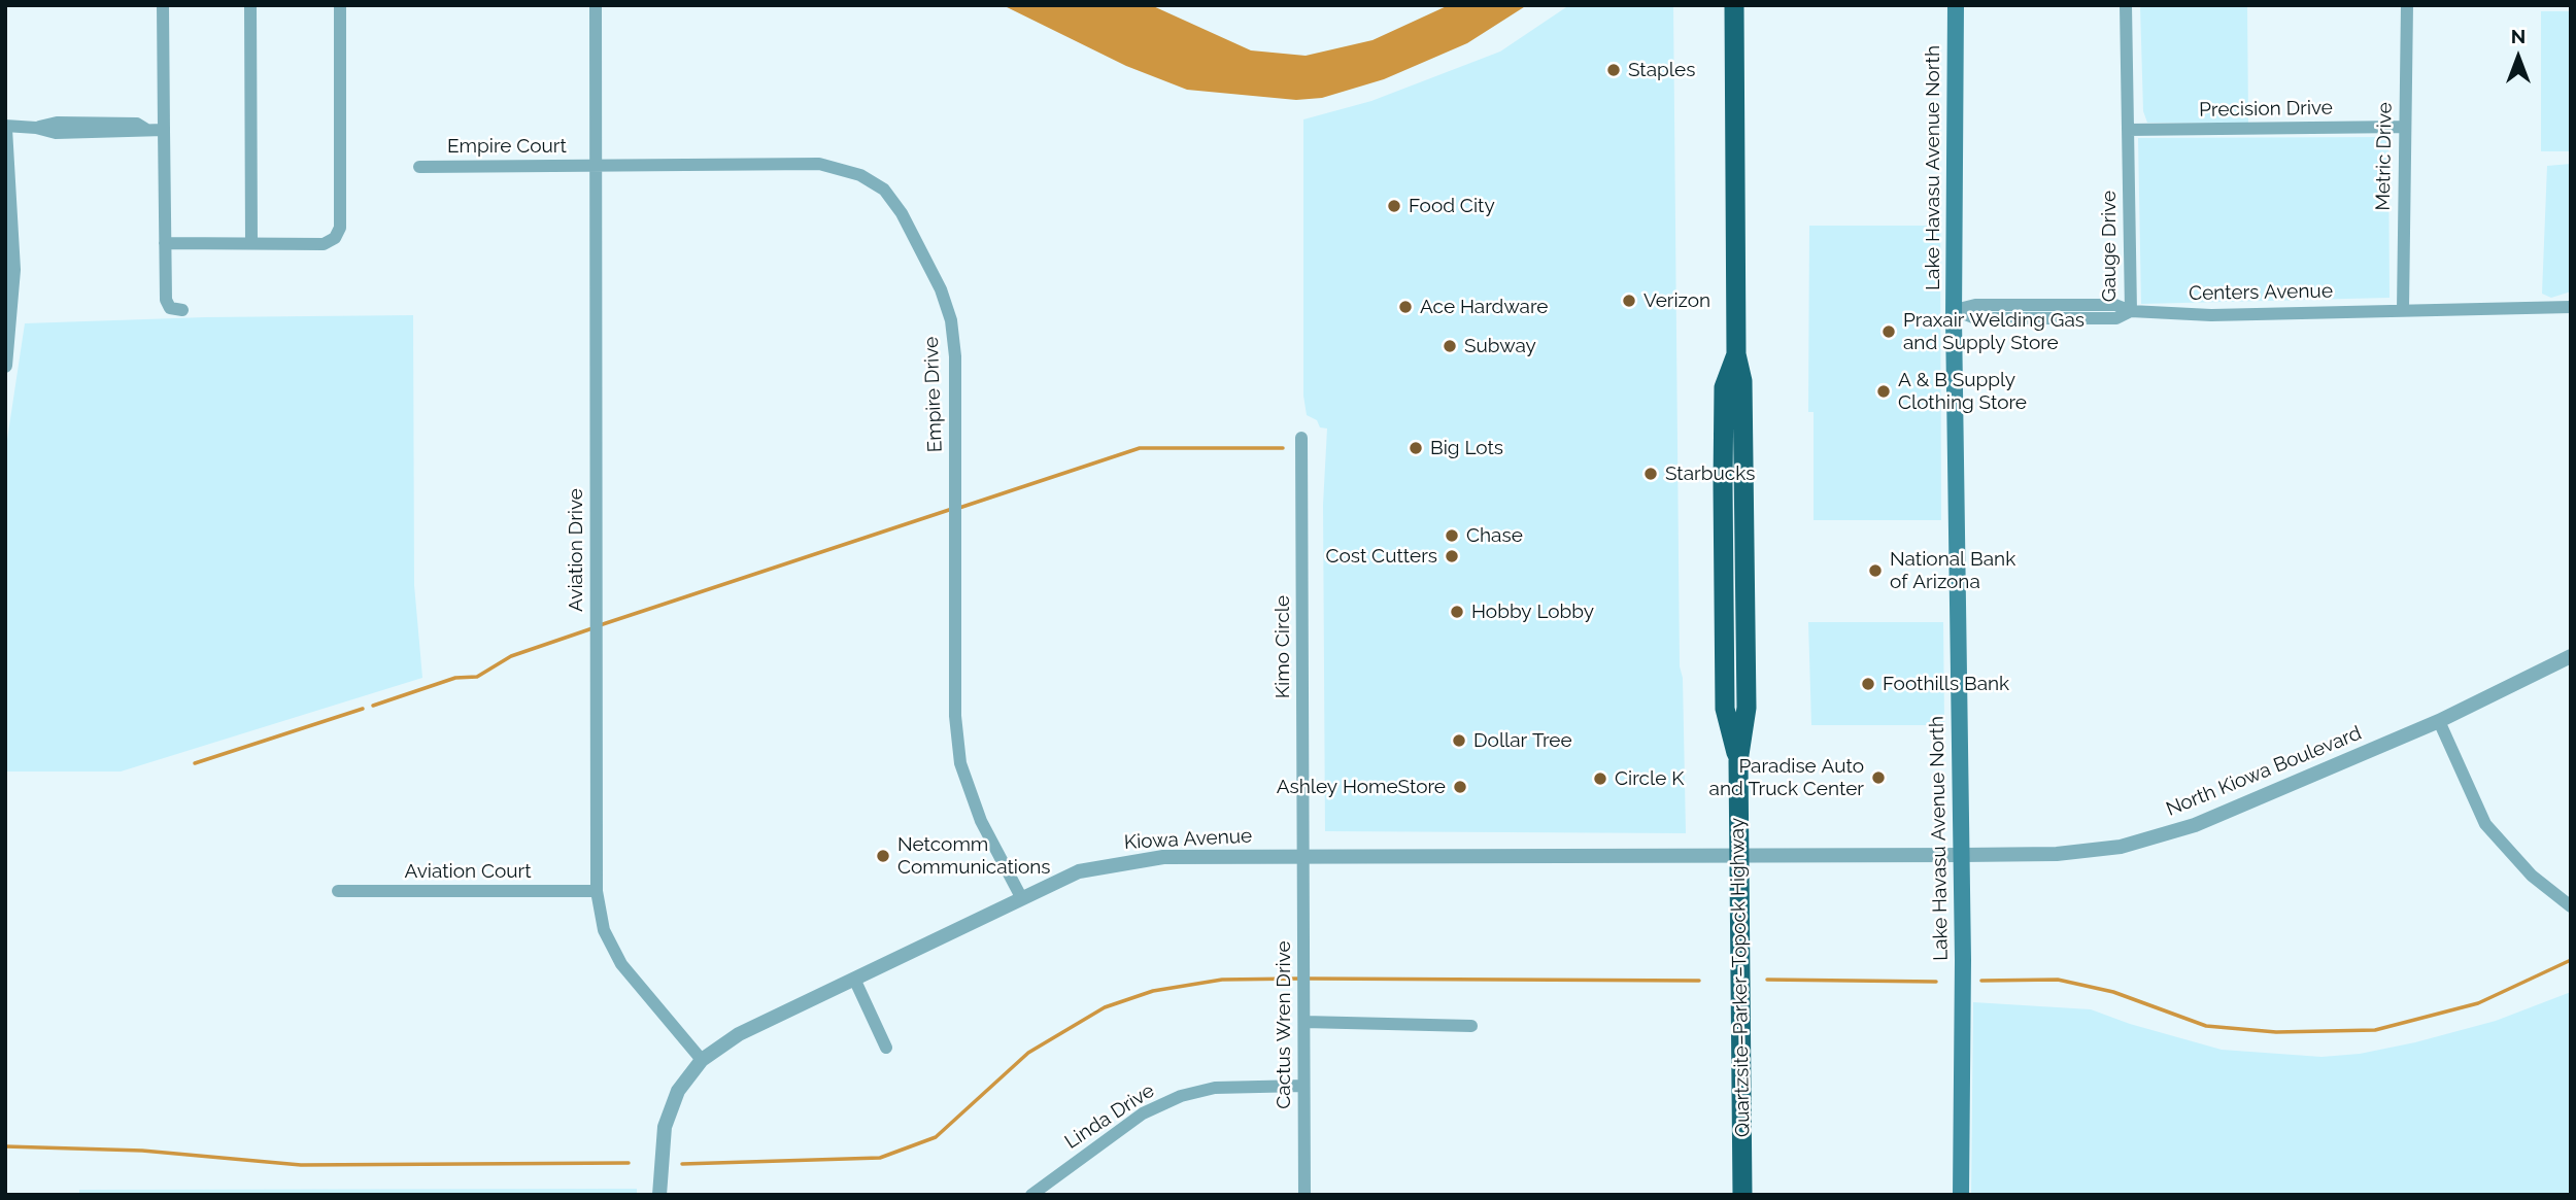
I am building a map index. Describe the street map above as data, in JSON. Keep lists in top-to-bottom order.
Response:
{
  "streets": {
    "highway": ["Quartzsite–Parker–Topock Highway"],
    "main road": ["Lake Havasu Avenue North"],
    "street": [
      "Precision Drive",
      "Empire Court",
      "Metric Drive",
      "Gauge Drive",
      "Centers Avenue",
      "Empire Drive",
      "Aviation Drive",
      "Kimo Circle",
      "North Kiowa Boulevard",
      "Kiowa Avenue",
      "Aviation Court",
      "Cactus Wren Drive",
      "Linda Drive"
    ]
  },
  "crossings": [
    ["Precision Drive", "Metric Drive"],
    ["Precision Drive", "Gauge Drive"],
    ["Empire Court", "Empire Drive"],
    ["Empire Court", "Aviation Drive"],
    ["Metric Drive", "Centers Avenue"],
    ["Lake Havasu Avenue North", "Centers Avenue"],
    ["Lake Havasu Avenue North", "North Kiowa Boulevard"],
    ["Gauge Drive", "Centers Avenue"],
    ["Empire Drive", "Aviation Drive"],
    ["Empire Drive", "Kiowa Avenue"],
    ["Aviation Drive", "Kiowa Avenue"],
    ["Aviation Drive", "Aviation Court"],
    ["Kimo Circle", "Kiowa Avenue"],
    ["Kimo Circle", "Cactus Wren Drive"],
    ["North Kiowa Boulevard", "Kiowa Avenue"],
    ["North Kiowa Boulevard", "Quartzsite–Parker–Topock Highway"],
    ["Kiowa Avenue", "Quartzsite–Parker–Topock Highway"],
    ["Kiowa Avenue", "Cactus Wren Drive"],
    ["Cactus Wren Drive", "Linda Drive"]
  ],
  "places": [
    "Staples",
    "Food City",
    "Verizon",
    "Ace Hardware",
    "Praxair Welding Gas and Supply Store",
    "Subway",
    "A & B Supply Clothing Store",
    "Big Lots",
    "Starbucks",
    "Chase",
    "Cost Cutters",
    "National Bank of Arizona",
    "Hobby Lobby",
    "Foothills Bank",
    "Dollar Tree",
    "Paradise Auto and Truck Center",
    "Circle K",
    "Ashley HomeStore",
    "Netcomm Communications"
  ],
  "north": "top"
}
